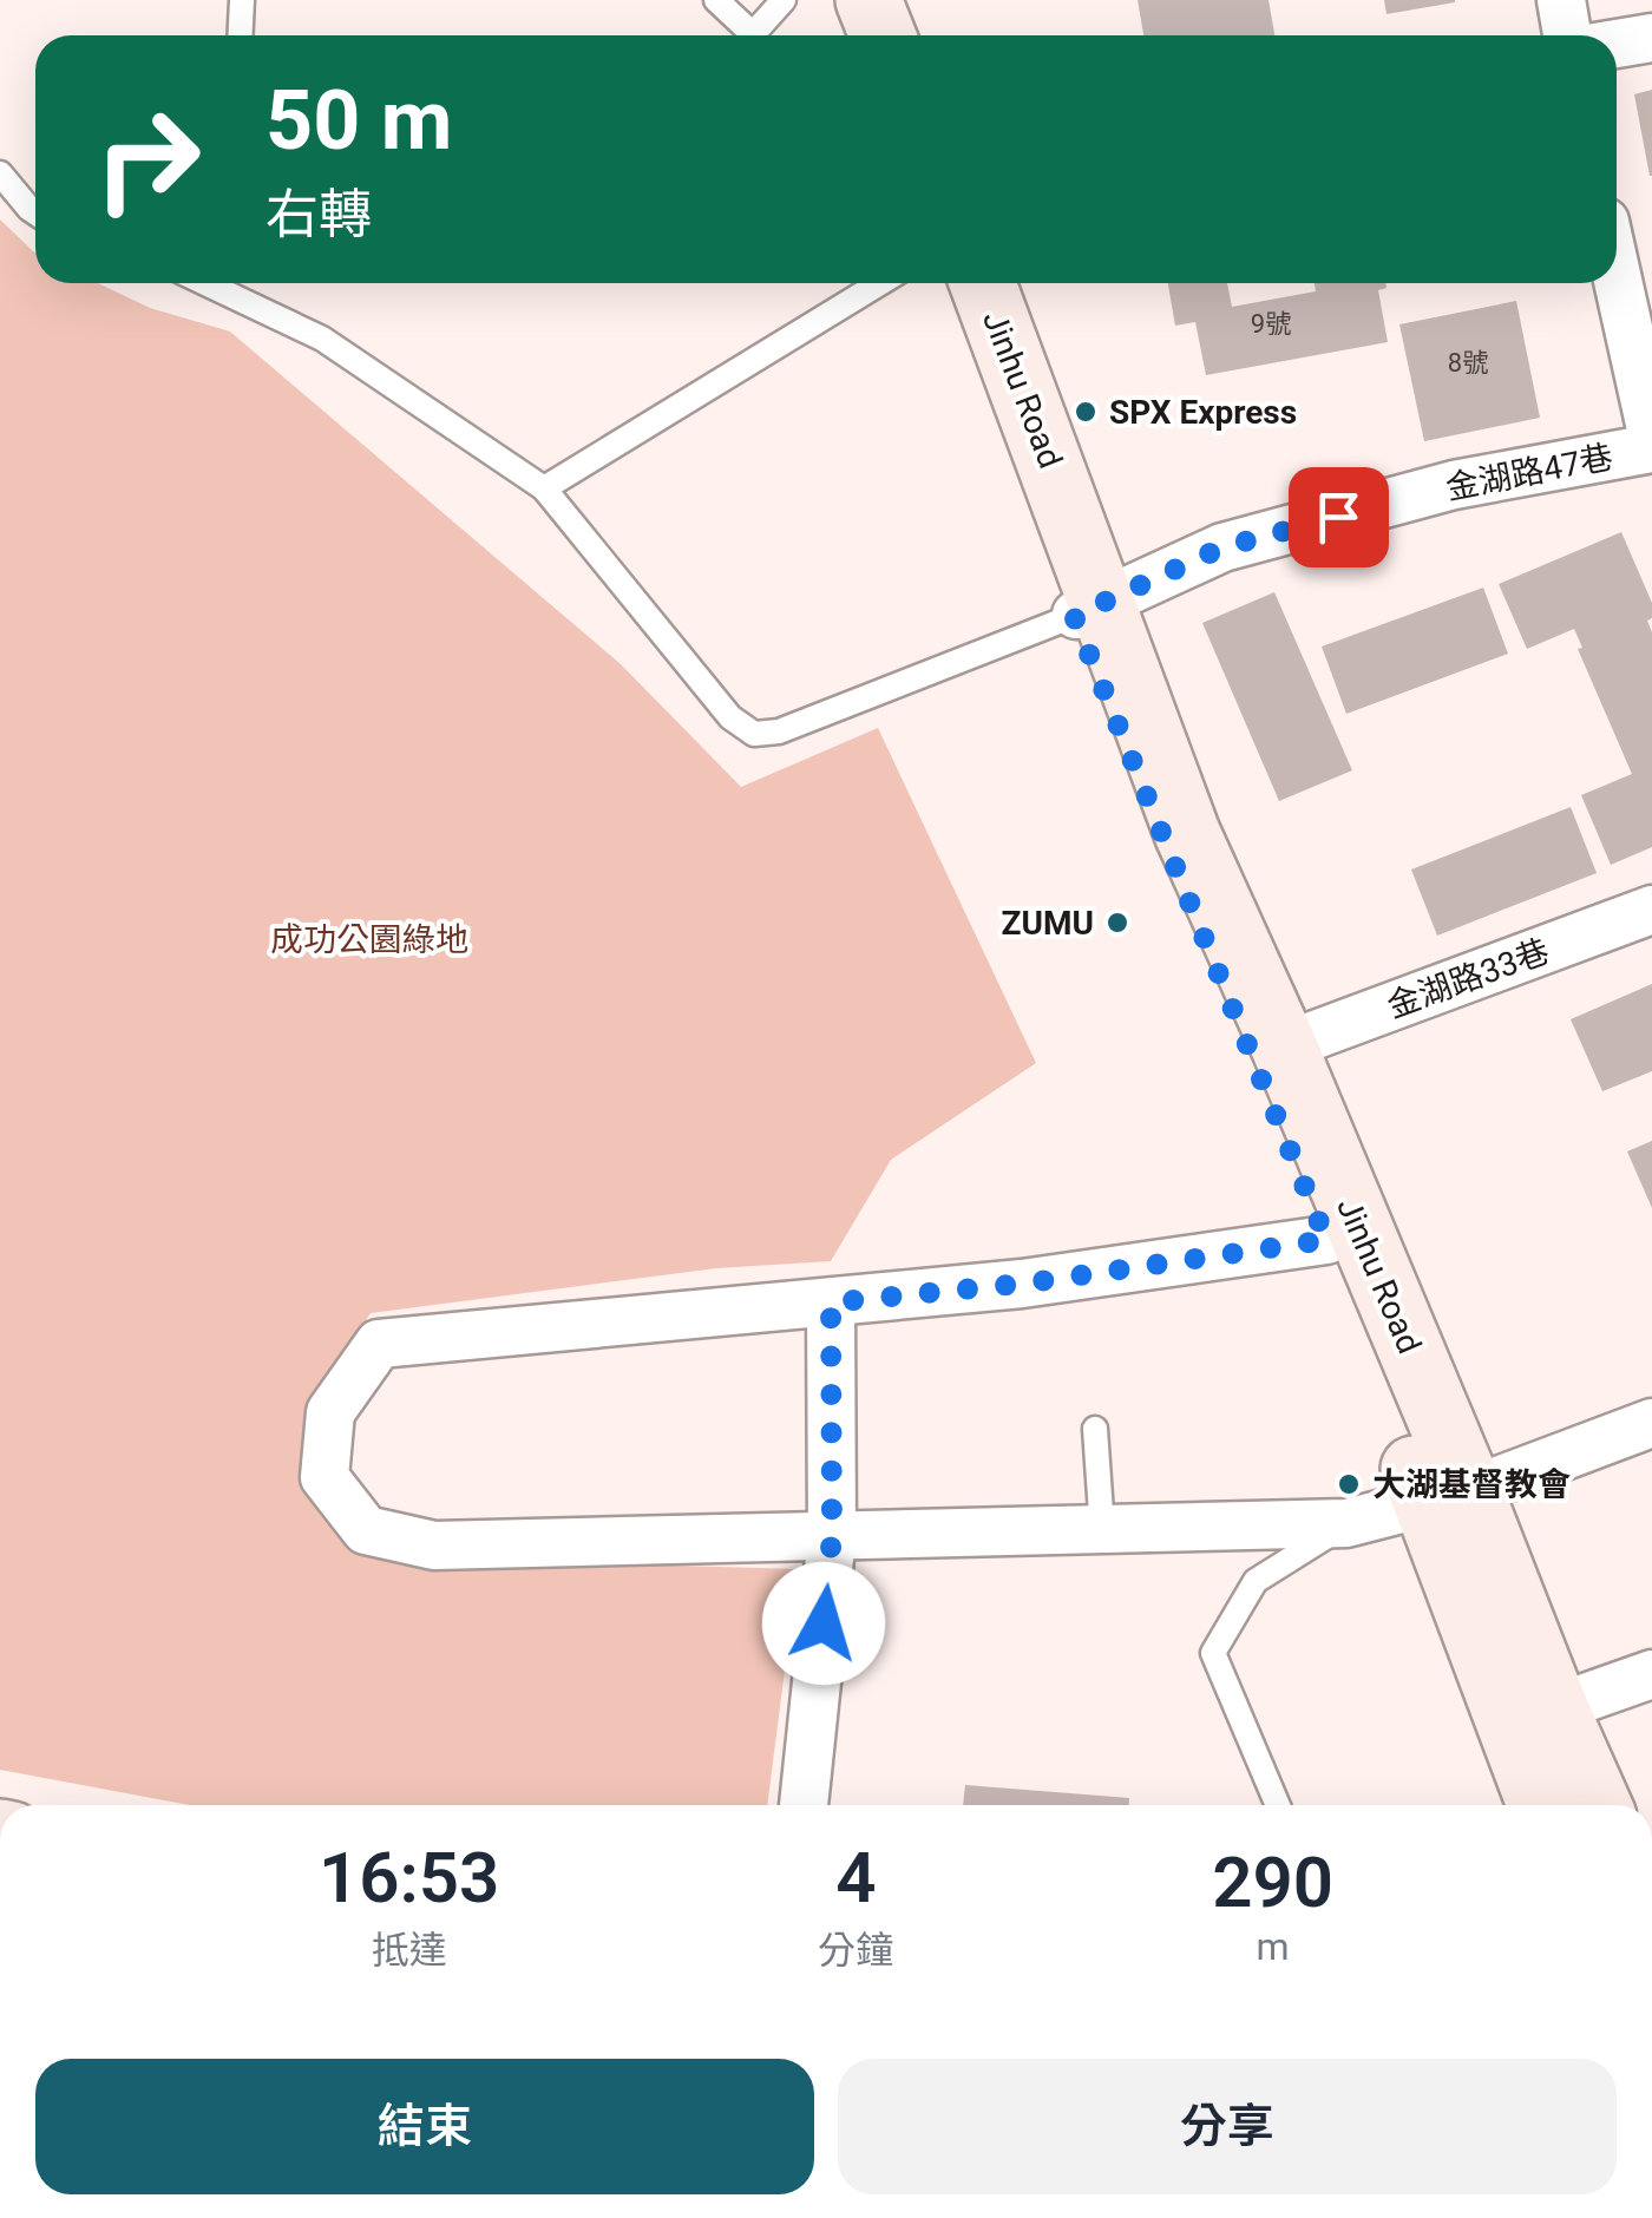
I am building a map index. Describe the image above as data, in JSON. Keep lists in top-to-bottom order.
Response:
{
  "streets": {
    "main road": ["Jinhu Road"],
    "street": ["金湖路47巷", "金湖路33巷"]
  },
  "crossings": [
    ["Jinhu Road", "金湖路47巷"],
    ["Jinhu Road", "金湖路33巷"]
  ],
  "parks": ["成功公園綠地"],
  "places": ["SPX Express", "ZUMU", "大湖基督教會"],
  "house_numbers": ["9號", "8號"],
  "page": {
    "turn": ["50 m", "右轉"],
    "eta": [
      "16:53",
      "抵達",
      "4",
      "分鐘",
      "290",
      "m"
    ],
    "buttons": ["結束", "分享"]
  }
}
